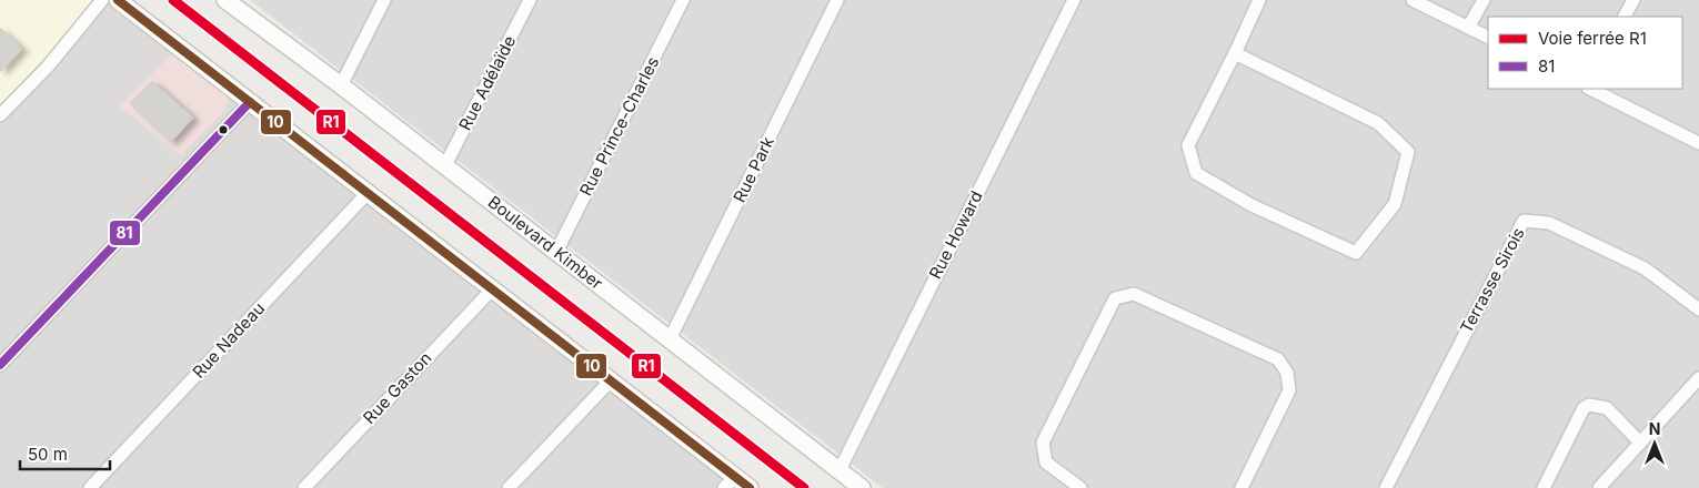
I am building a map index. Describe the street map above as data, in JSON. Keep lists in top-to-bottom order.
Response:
{
  "streets": {
    "street": [
      "Rue Adélaïde",
      "Rue Prince-Charles",
      "Rue Park",
      "Rue Howard",
      "Boulevard Kimber",
      "Terrasse Sirois",
      "Rue Nadeau",
      "Rue Gaston"
    ]
  },
  "crossings": [
    ["Rue Adélaïde", "Boulevard Kimber"],
    ["Rue Prince-Charles", "Boulevard Kimber"],
    ["Rue Park", "Boulevard Kimber"],
    ["Rue Howard", "Boulevard Kimber"]
  ],
  "lines": ["rail line R1", "transit line 10", "transit line 81"],
  "legend": ["Voie ferrée R1", "81"],
  "scale_bar": "50 m",
  "north": "top"
}
